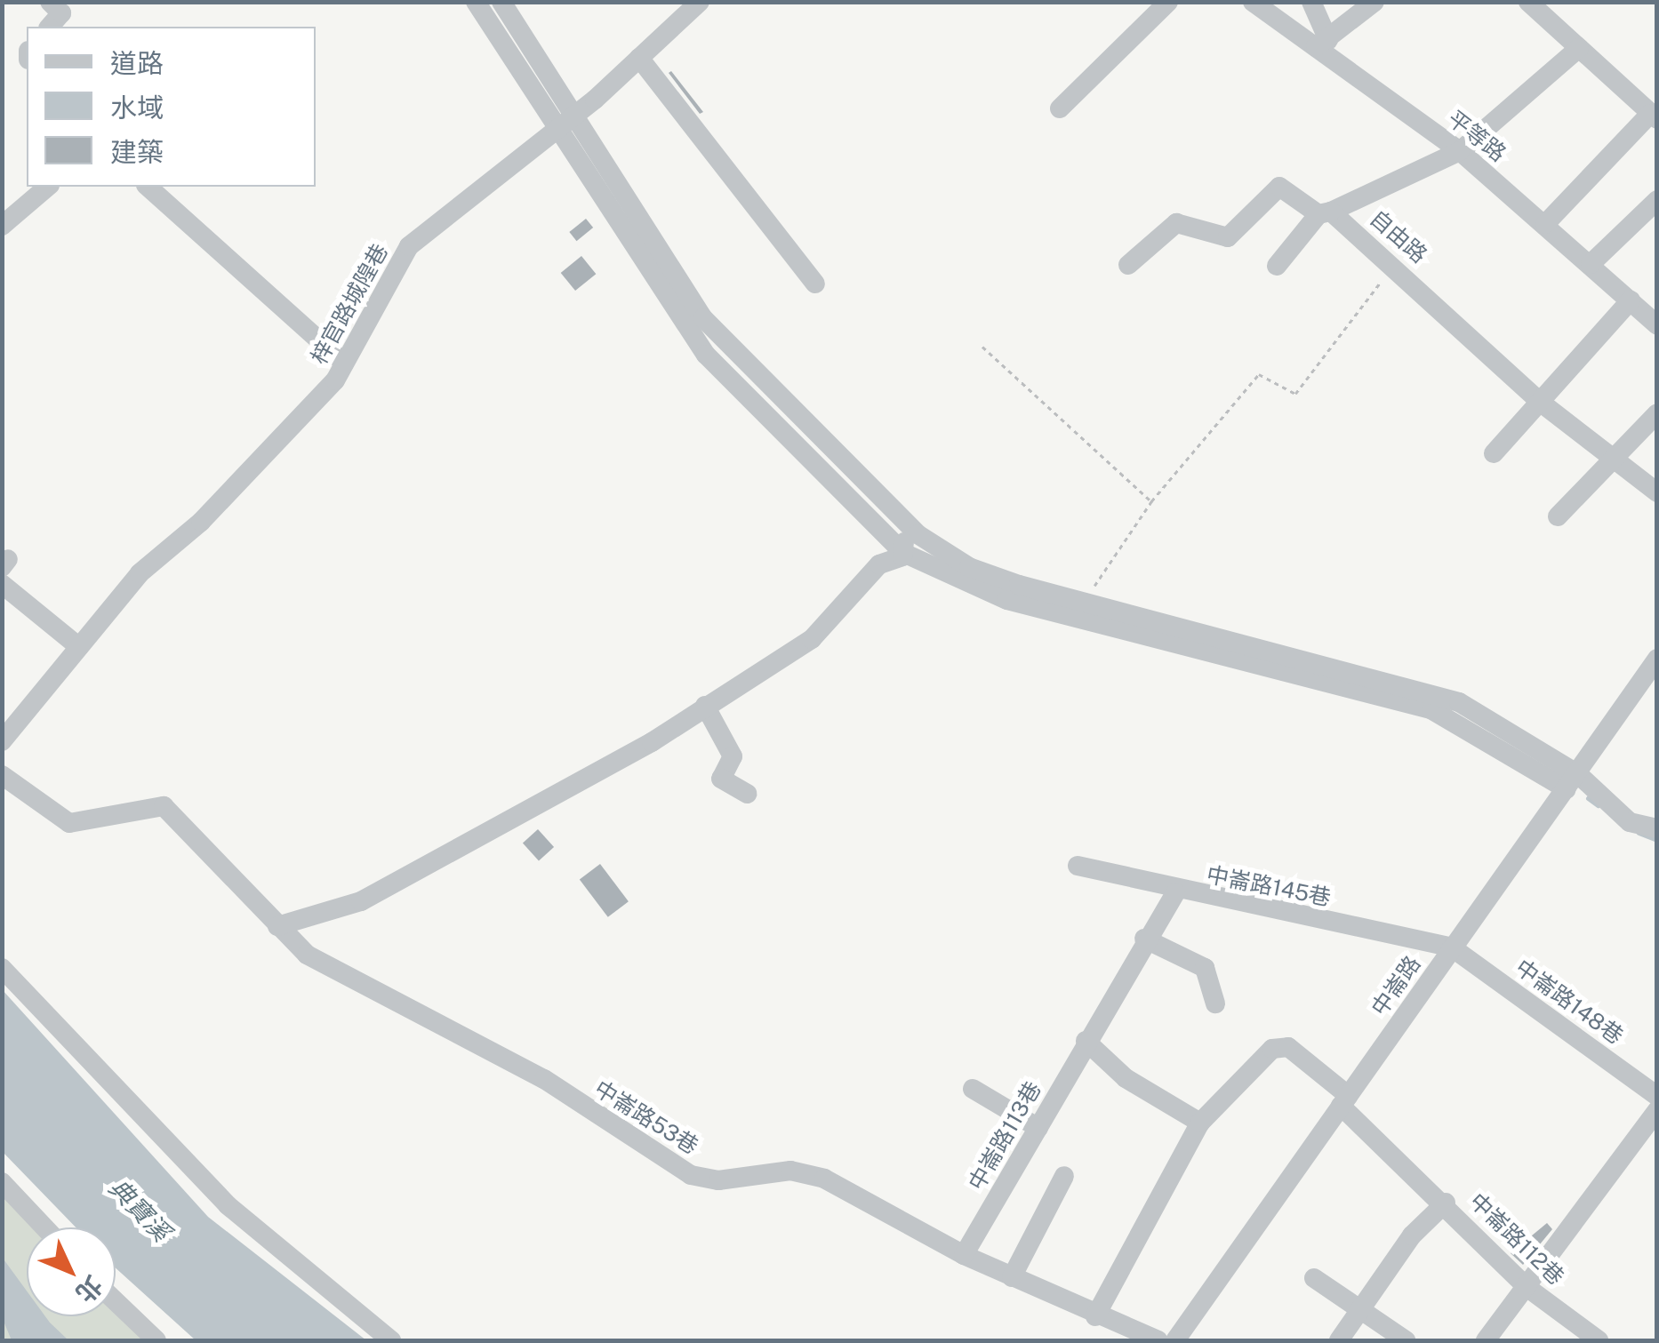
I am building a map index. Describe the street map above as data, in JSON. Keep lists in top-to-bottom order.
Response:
{
  "streets": {
    "street": [
      "平等路",
      "自由路",
      "梓官路城隍巷",
      "中崙路145巷",
      "中崙路",
      "中崙路148巷",
      "中崙路53巷",
      "中崙路113巷",
      "中崙路112巷"
    ]
  },
  "crossings": [
    ["平等路", "自由路"],
    ["中崙路145巷", "中崙路"],
    ["中崙路145巷", "中崙路148巷"],
    ["中崙路145巷", "中崙路113巷"],
    ["中崙路", "中崙路148巷"],
    ["中崙路", "中崙路112巷"],
    ["中崙路53巷", "中崙路113巷"]
  ],
  "water": ["典寶溪"],
  "legend": ["道路", "水域", "建築"],
  "north": "bottom right"
}
